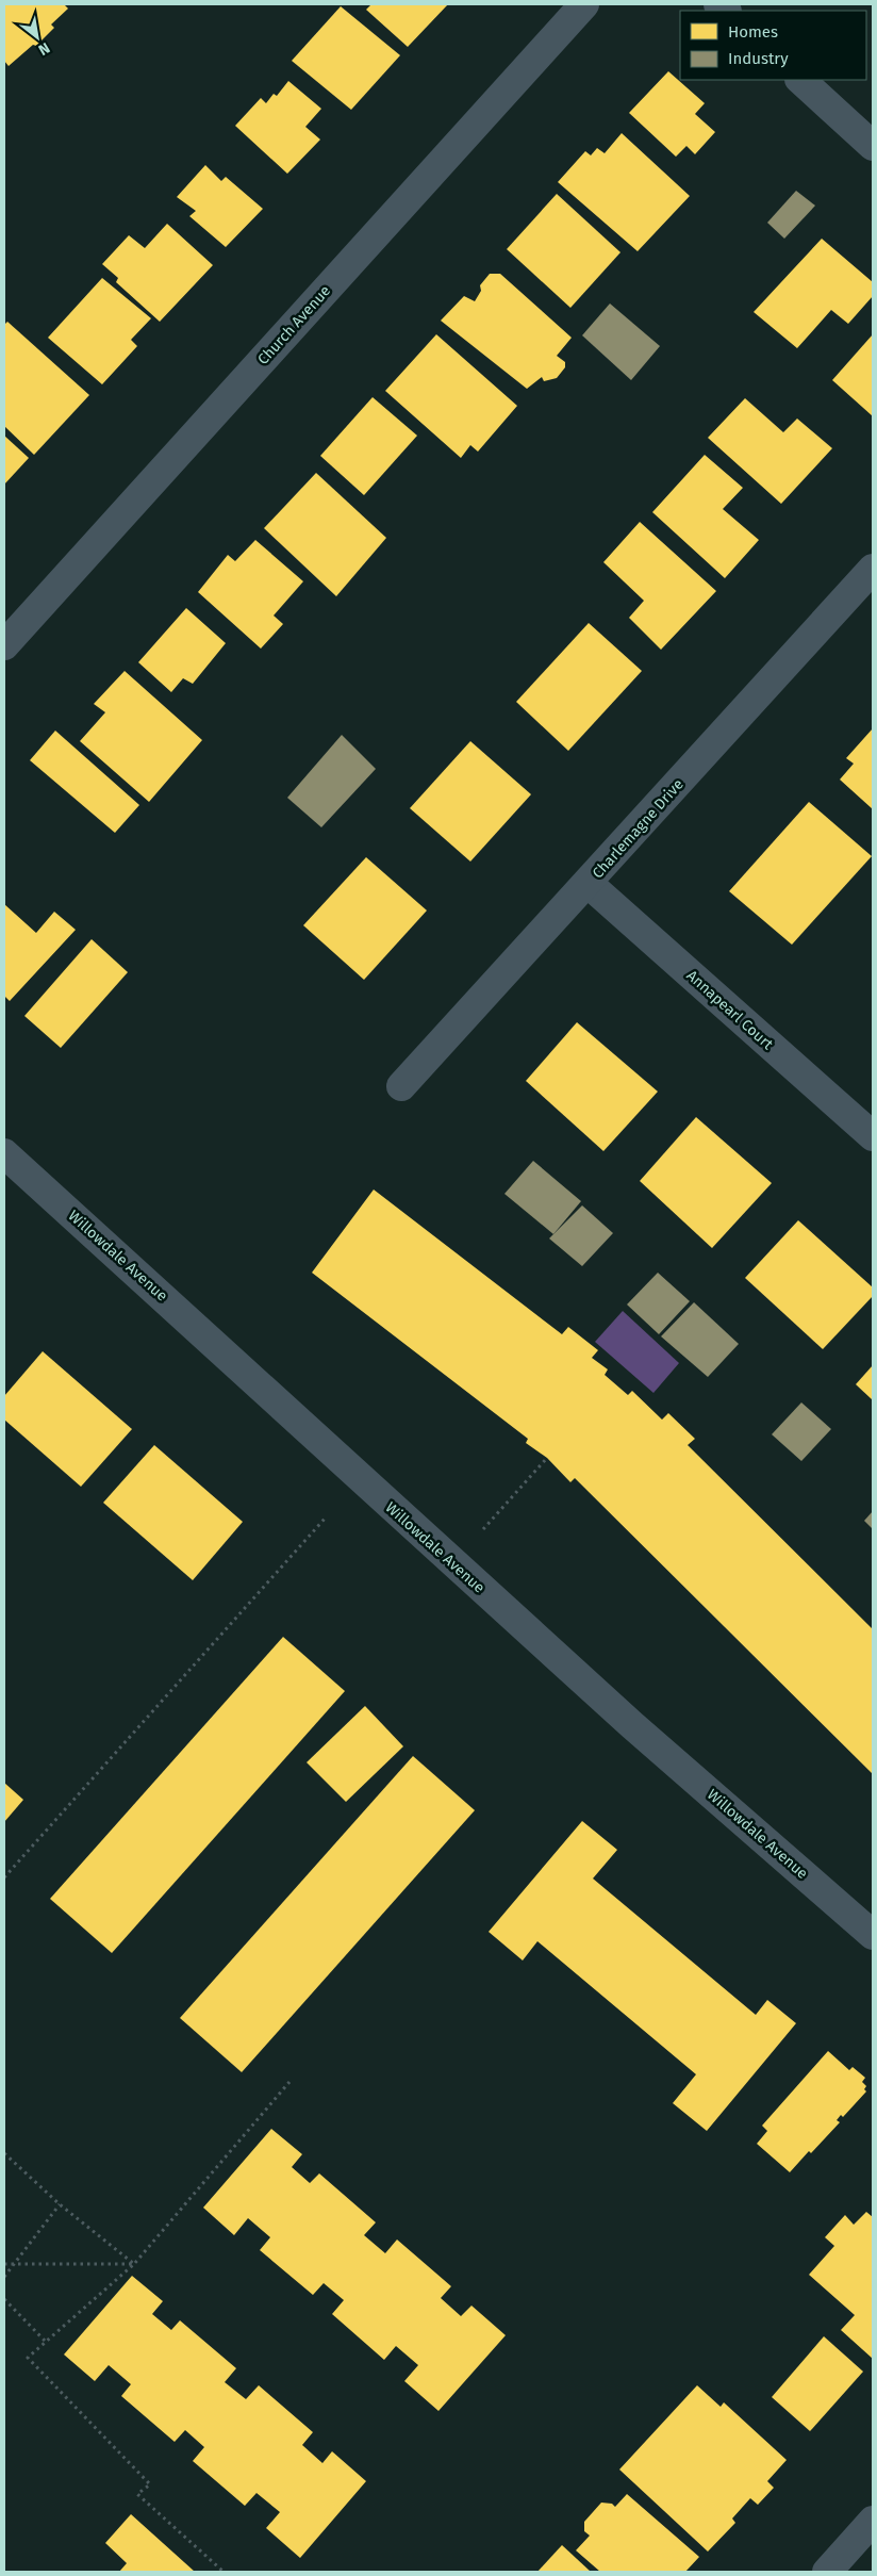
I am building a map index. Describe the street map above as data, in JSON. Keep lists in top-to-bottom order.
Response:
{
  "streets": {
    "street": [
      "Church Avenue",
      "Charlemagne Drive",
      "Annapearl Court",
      "Willowdale Avenue"
    ]
  },
  "crossings": [
    ["Charlemagne Drive", "Annapearl Court"]
  ],
  "legend": ["Homes", "Industry"],
  "north": "bottom right"
}
